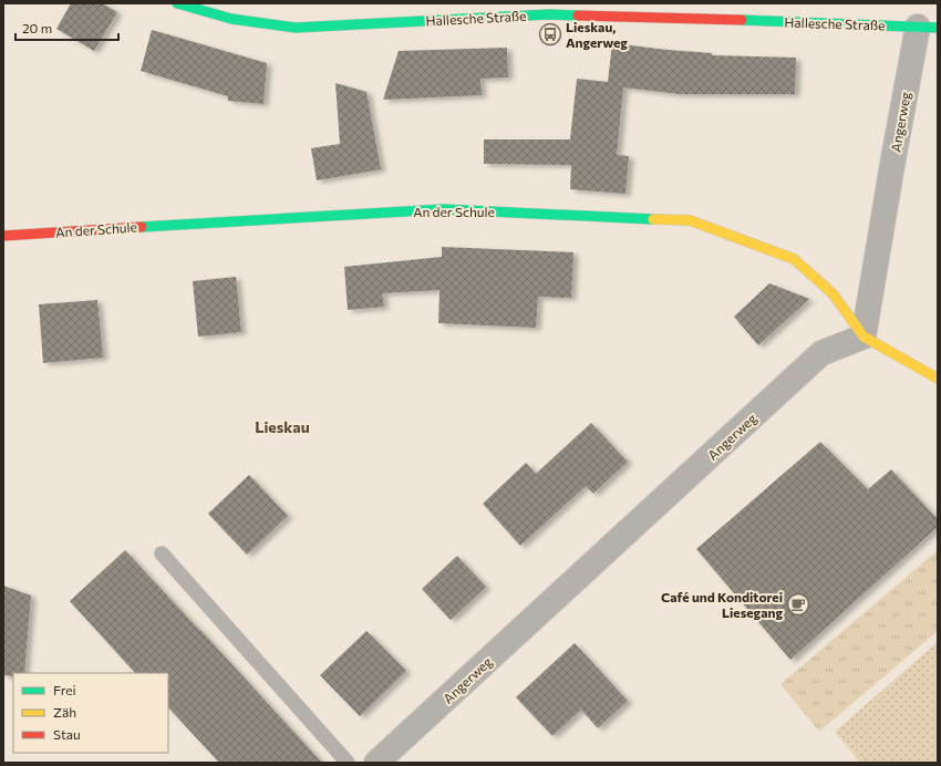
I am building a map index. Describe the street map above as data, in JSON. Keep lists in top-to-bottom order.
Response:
{
  "streets": {
    "street": ["Hallesche Straße", "Angerweg", "An der Schule"]
  },
  "crossings": [
    ["Hallesche Straße", "Angerweg"],
    ["Angerweg", "An der Schule"]
  ],
  "districts": ["Lieskau"],
  "places": {
    "bus stop": ["Lieskau, Angerweg"],
    "cafe": ["Café und Konditorei Liesegang"]
  },
  "legend": ["Frei", "Zäh", "Stau"],
  "scale_bar": "20 m"
}
